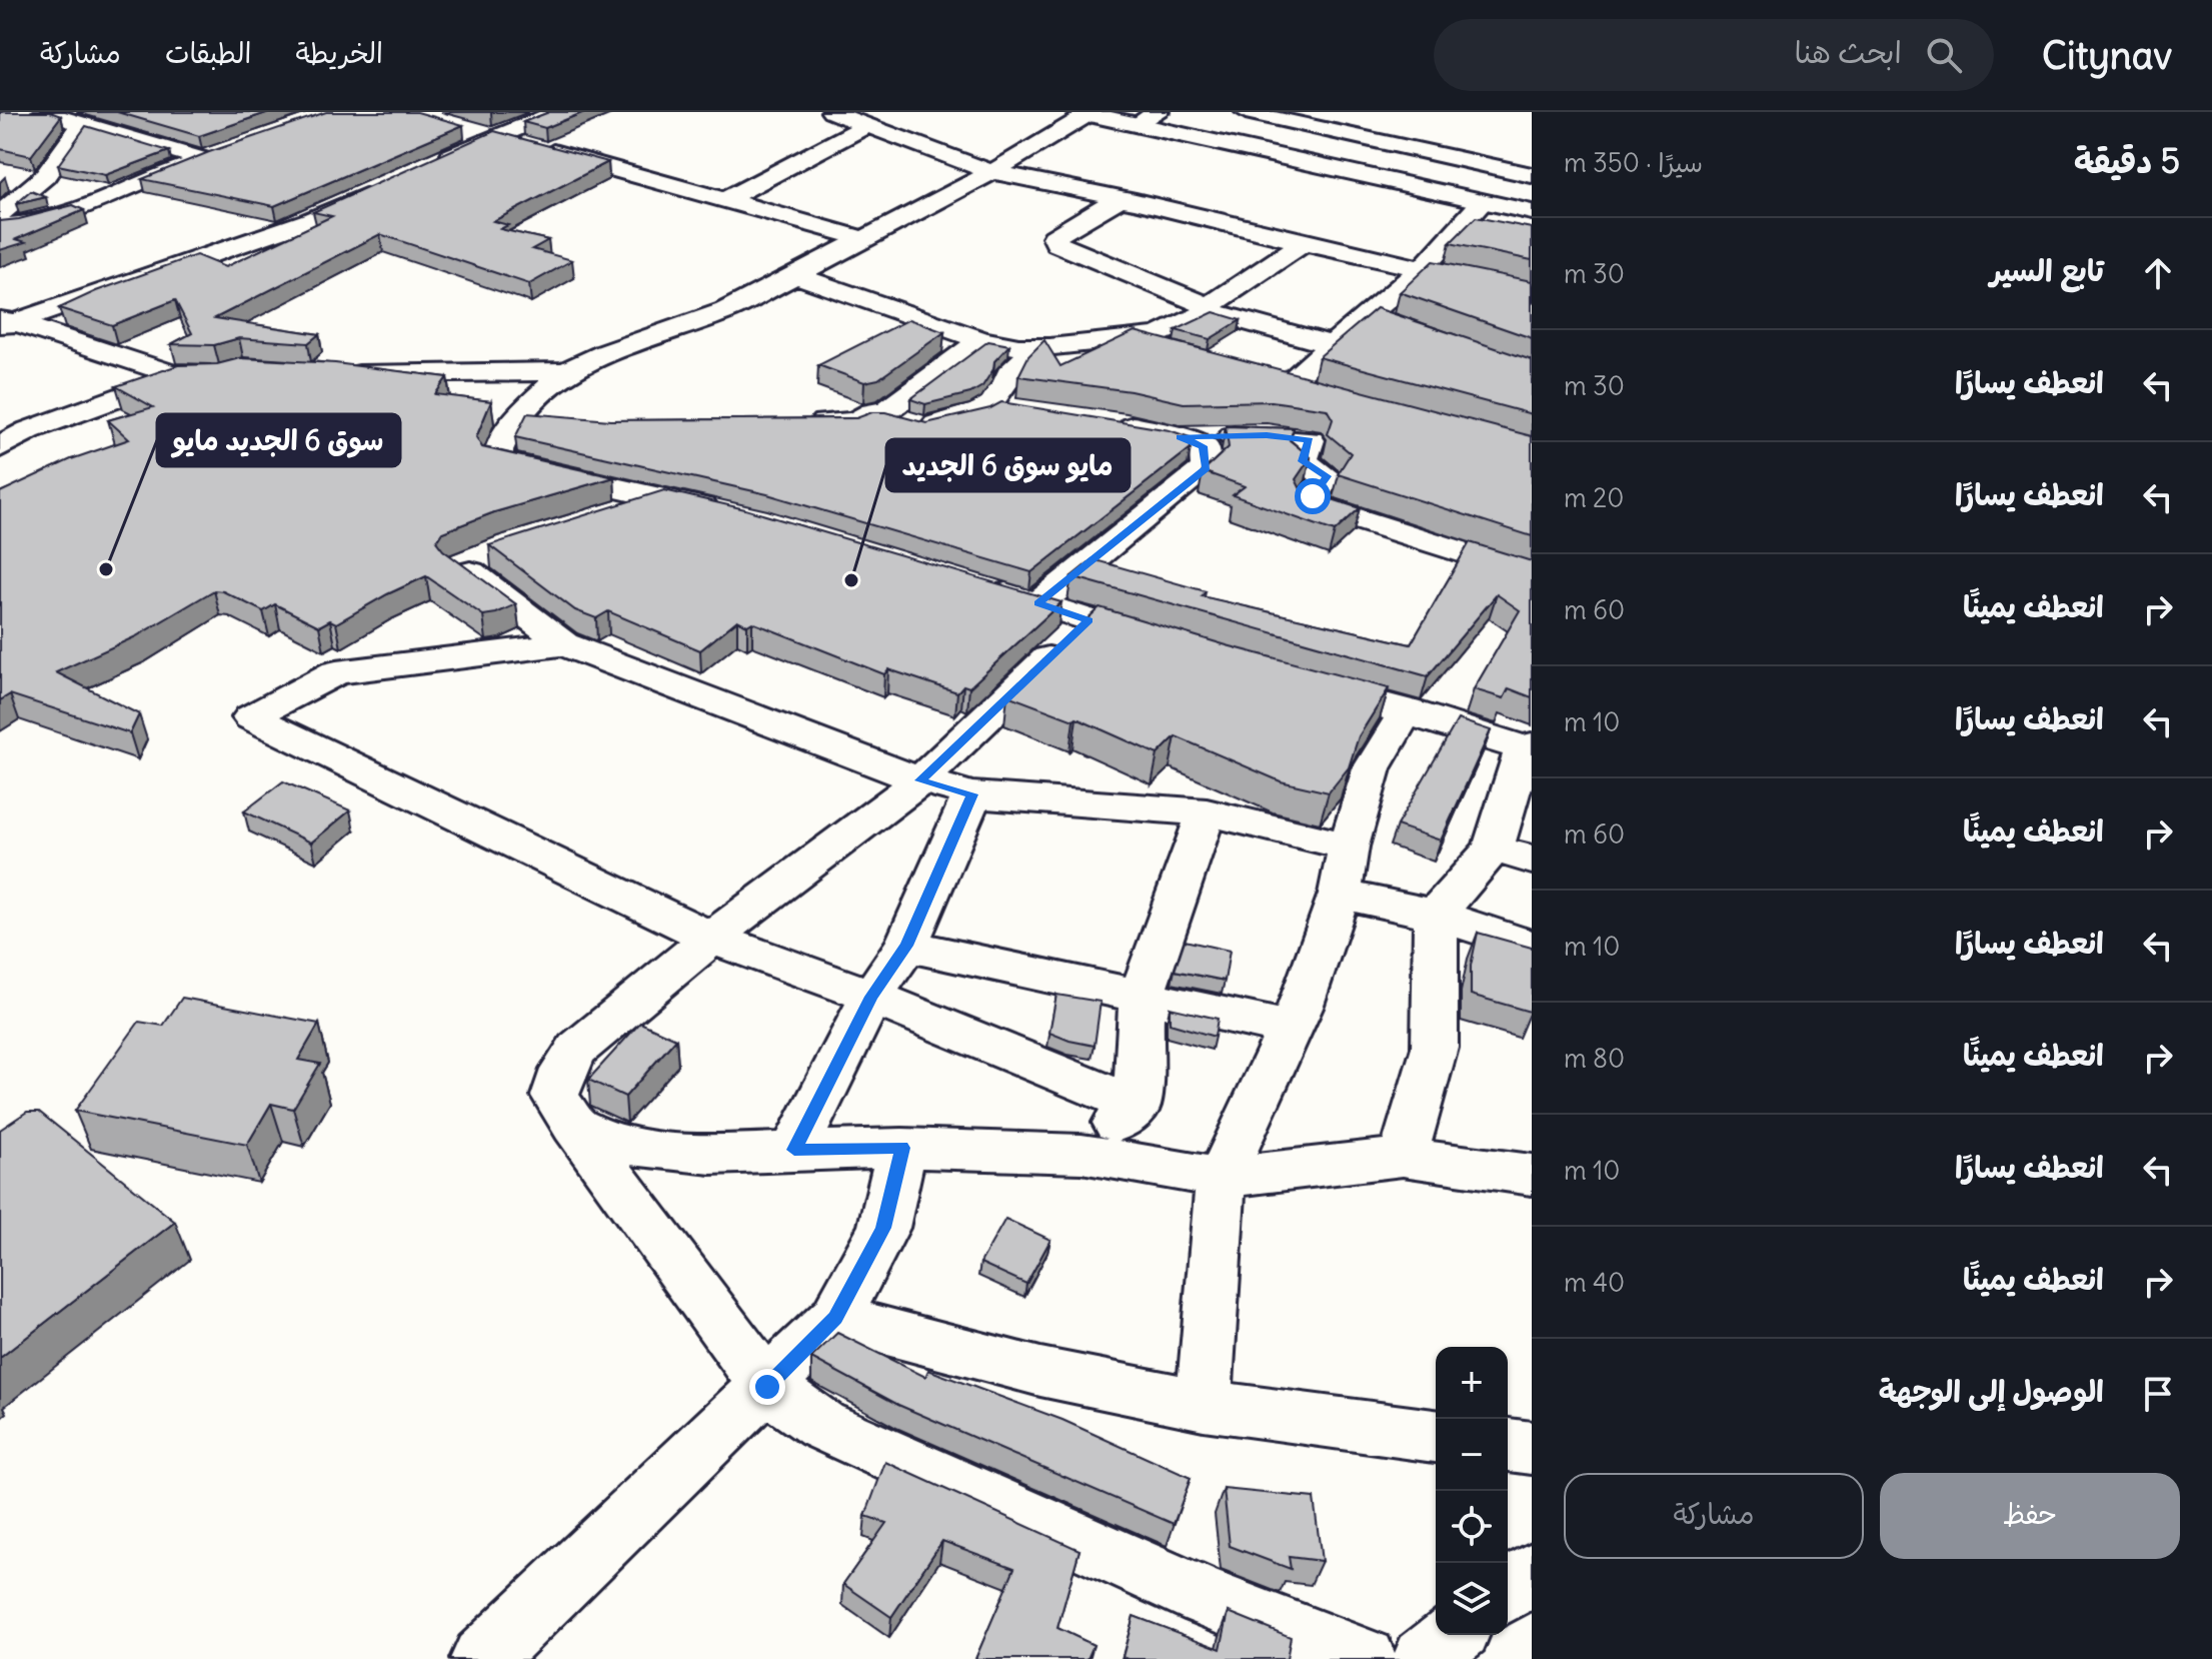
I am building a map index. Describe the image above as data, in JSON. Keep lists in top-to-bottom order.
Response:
{
  "places": ["سوق 6 الجديد مايو", "مايو سوق 6 الجديد"],
  "page": {
    "header": "Citynav",
    "search": "ابحث هنا",
    "nav": ["الخريطة", "الطبقات", "مشاركة"],
    "heading": ["5 دقيقة", "سيرًا · 350 m"],
    "list": [
      ["تابع السير", "30 m"],
      ["انعطف يسارًا", "30 m"],
      ["انعطف يسارًا", "20 m"],
      ["انعطف يمينًا", "60 m"],
      ["انعطف يسارًا", "10 m"],
      ["انعطف يمينًا", "60 m"],
      ["انعطف يسارًا", "10 m"],
      ["انعطف يمينًا", "80 m"],
      ["انعطف يسارًا", "10 m"],
      ["انعطف يمينًا", "40 m"],
      "الوصول إلى الوجهة"
    ],
    "map_buttons": ["+", "−"],
    "buttons": ["حفظ", "مشاركة"]
  }
}
